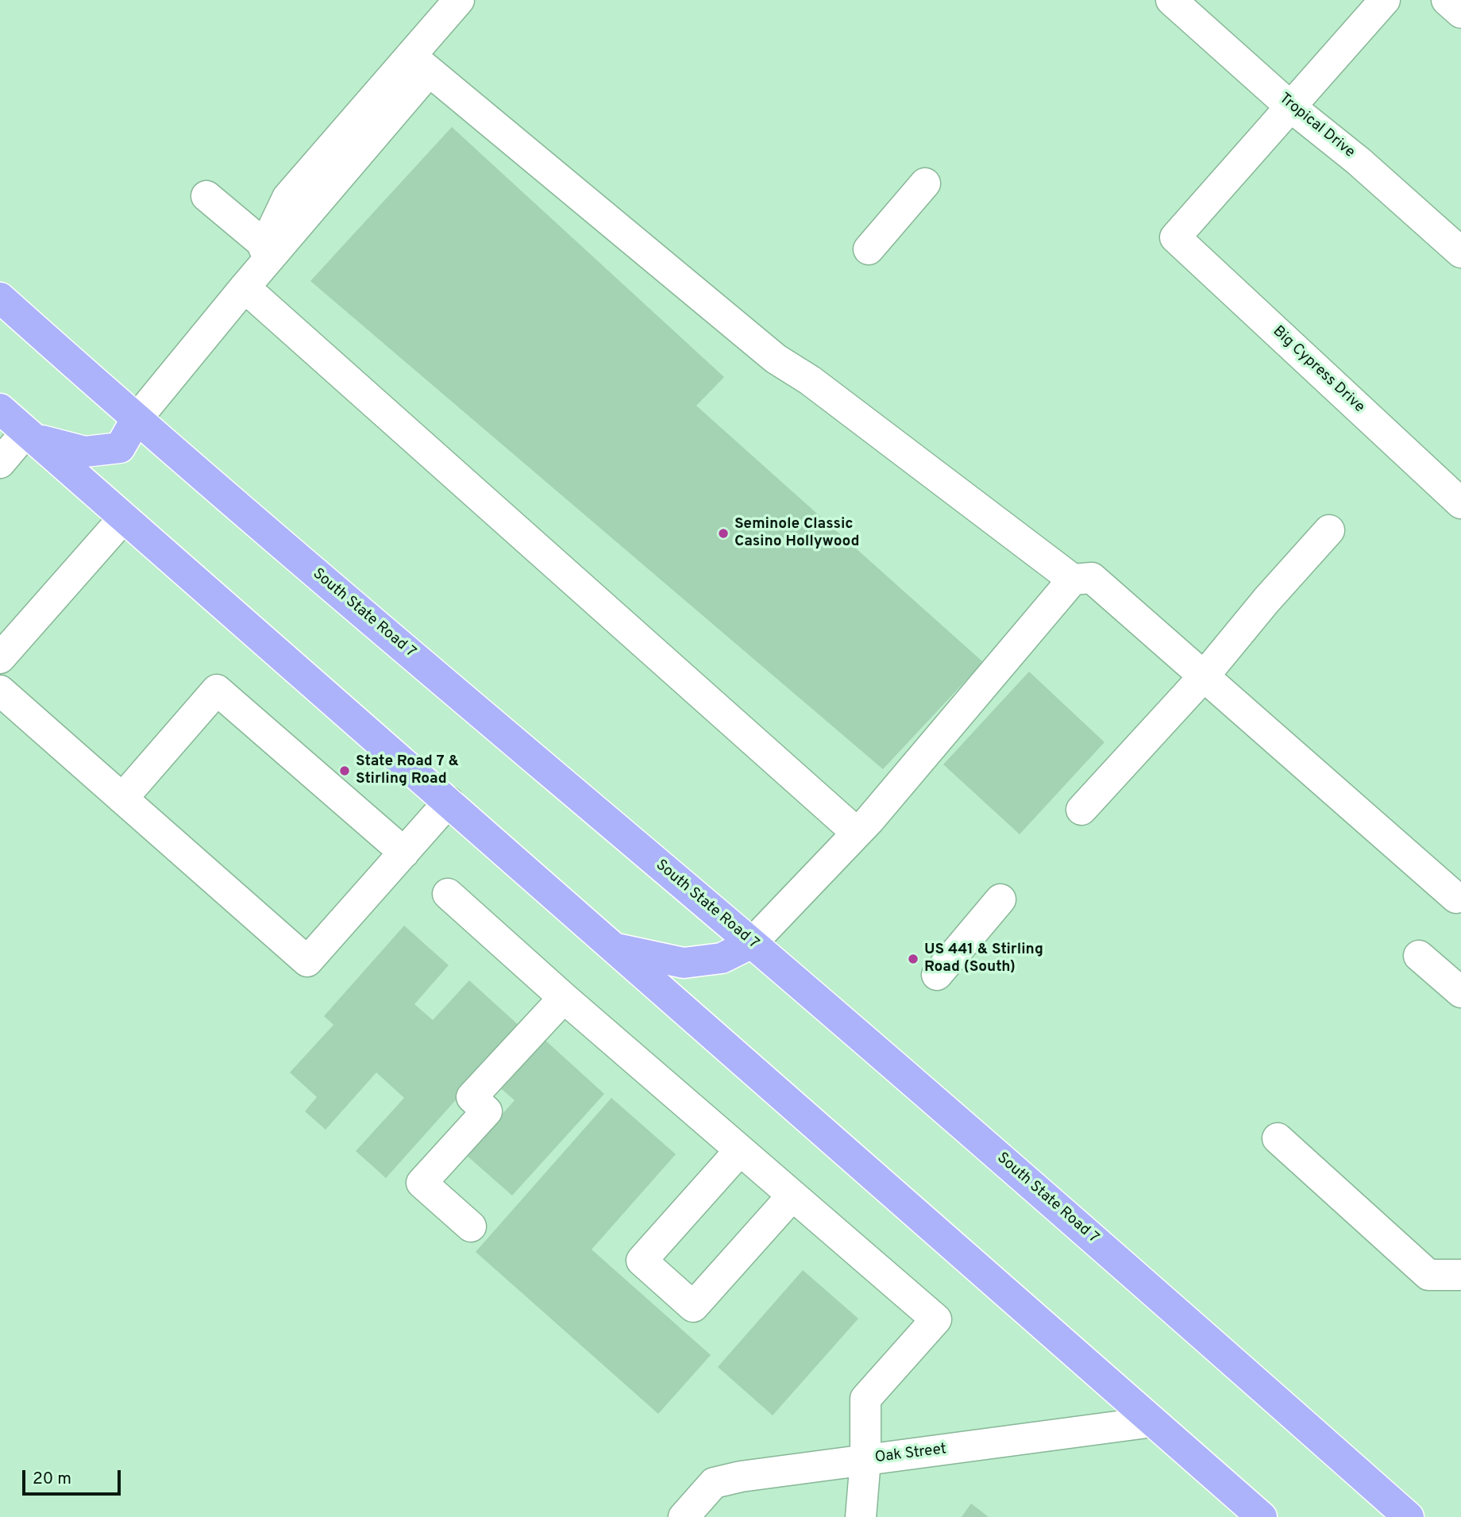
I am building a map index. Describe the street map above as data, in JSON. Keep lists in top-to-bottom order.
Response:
{
  "streets": {
    "main road": ["South State Road 7"],
    "street": ["Tropical Drive", "Big Cypress Drive", "Oak Street"]
  },
  "crossings": [
    ["Tropical Drive", "Big Cypress Drive"]
  ],
  "places": ["Seminole Classic Casino Hollywood", "State Road 7 & Stirling Road", "US 441 & Stirling Road (South)"],
  "scale_bar": "20 m"
}
